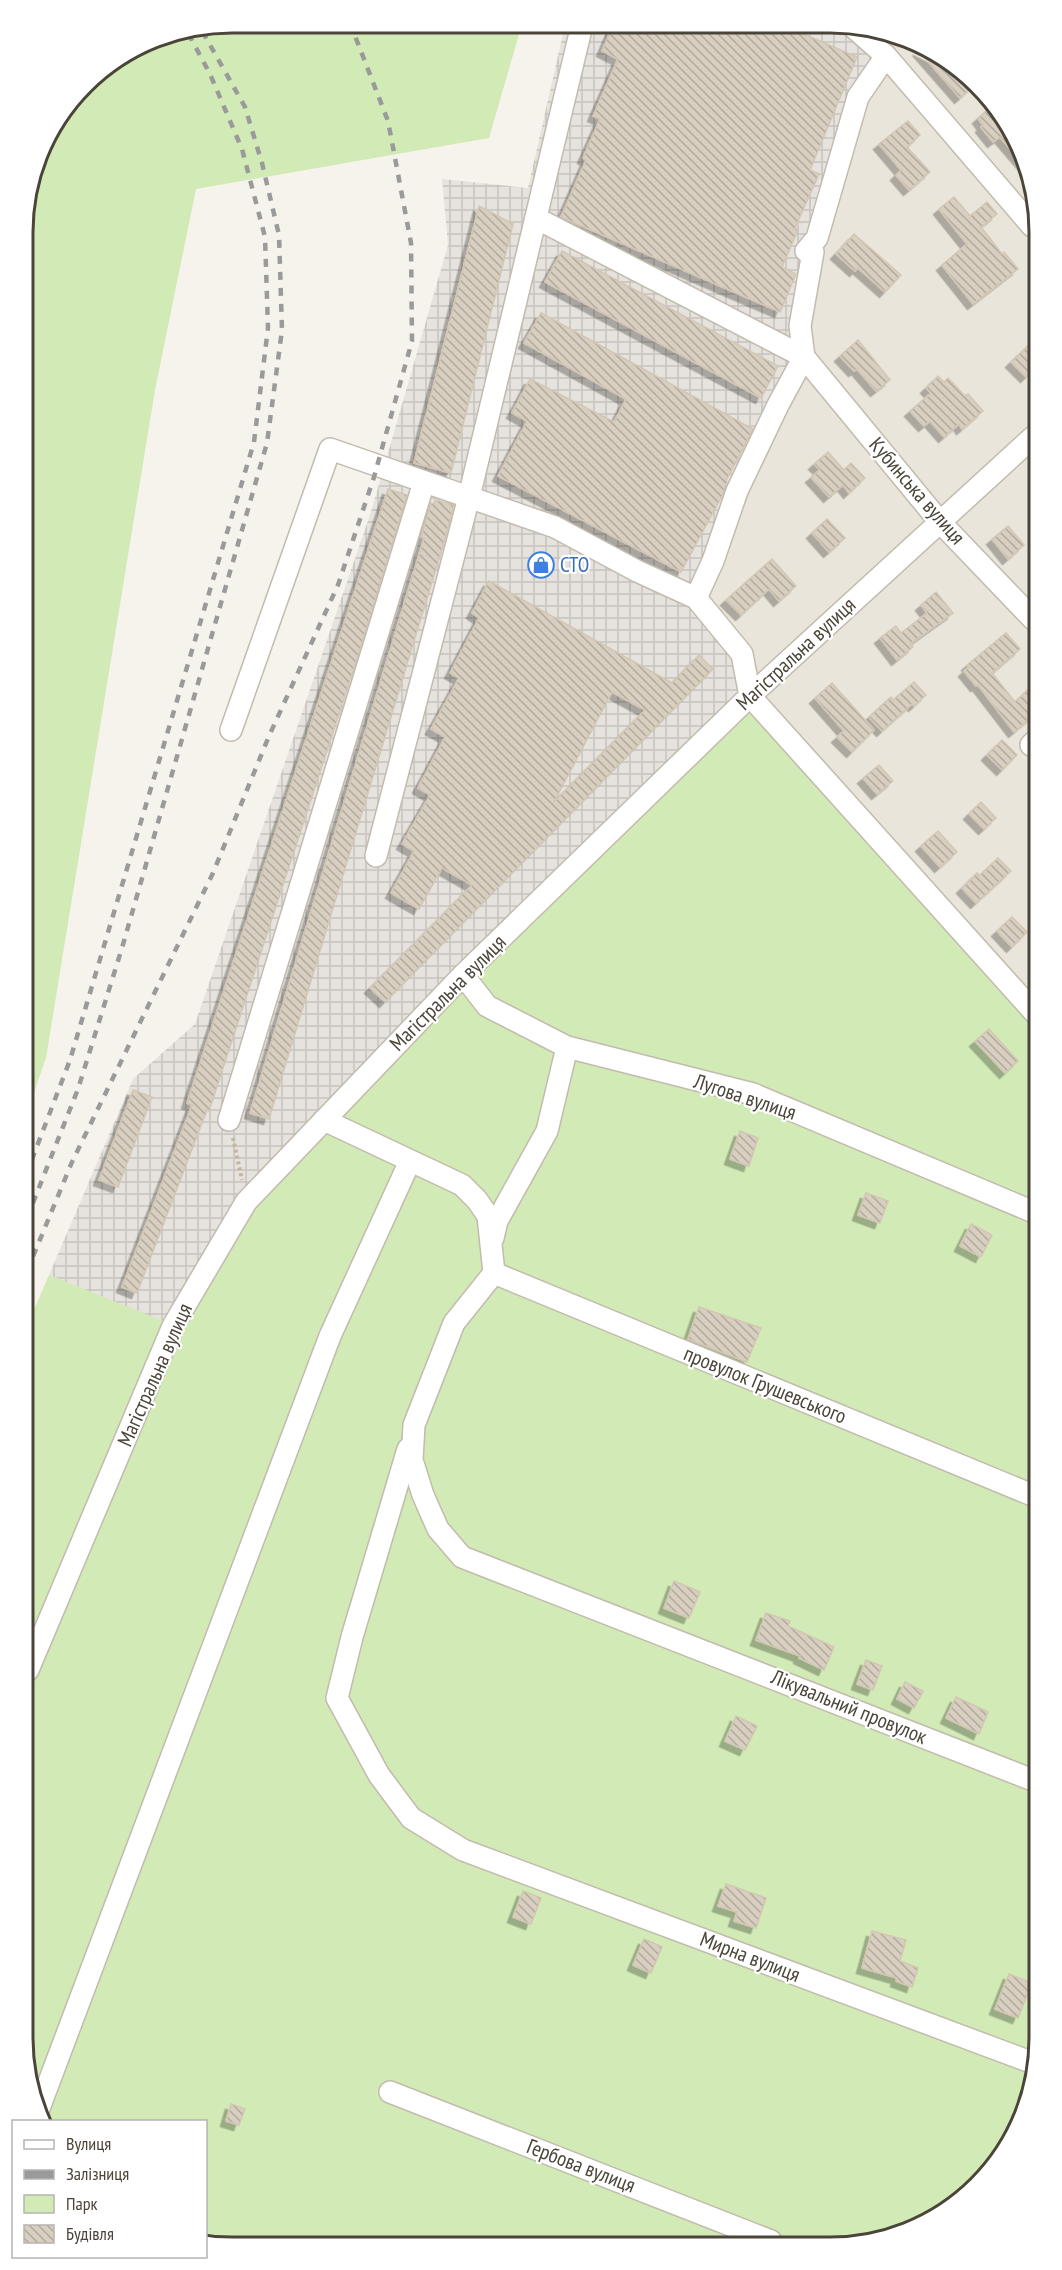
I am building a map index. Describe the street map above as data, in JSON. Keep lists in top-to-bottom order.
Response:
{
  "streets": {
    "street": [
      "Кубинська вулиця",
      "Магістральна вулиця",
      "Лугова вулиця",
      "провулок Грушевського",
      "Лікувальний провулок",
      "Мирна вулиця",
      "Гербова вулиця"
    ]
  },
  "crossings": [
    ["Кубинська вулиця", "Магістральна вулиця"],
    ["Магістральна вулиця", "Лугова вулиця"],
    ["Лікувальний провулок", "Мирна вулиця"]
  ],
  "places": {
    "shop": ["СТО"]
  },
  "legend": [
    "Вулиця",
    "Залізниця",
    "Парк",
    "Будівля"
  ]
}
